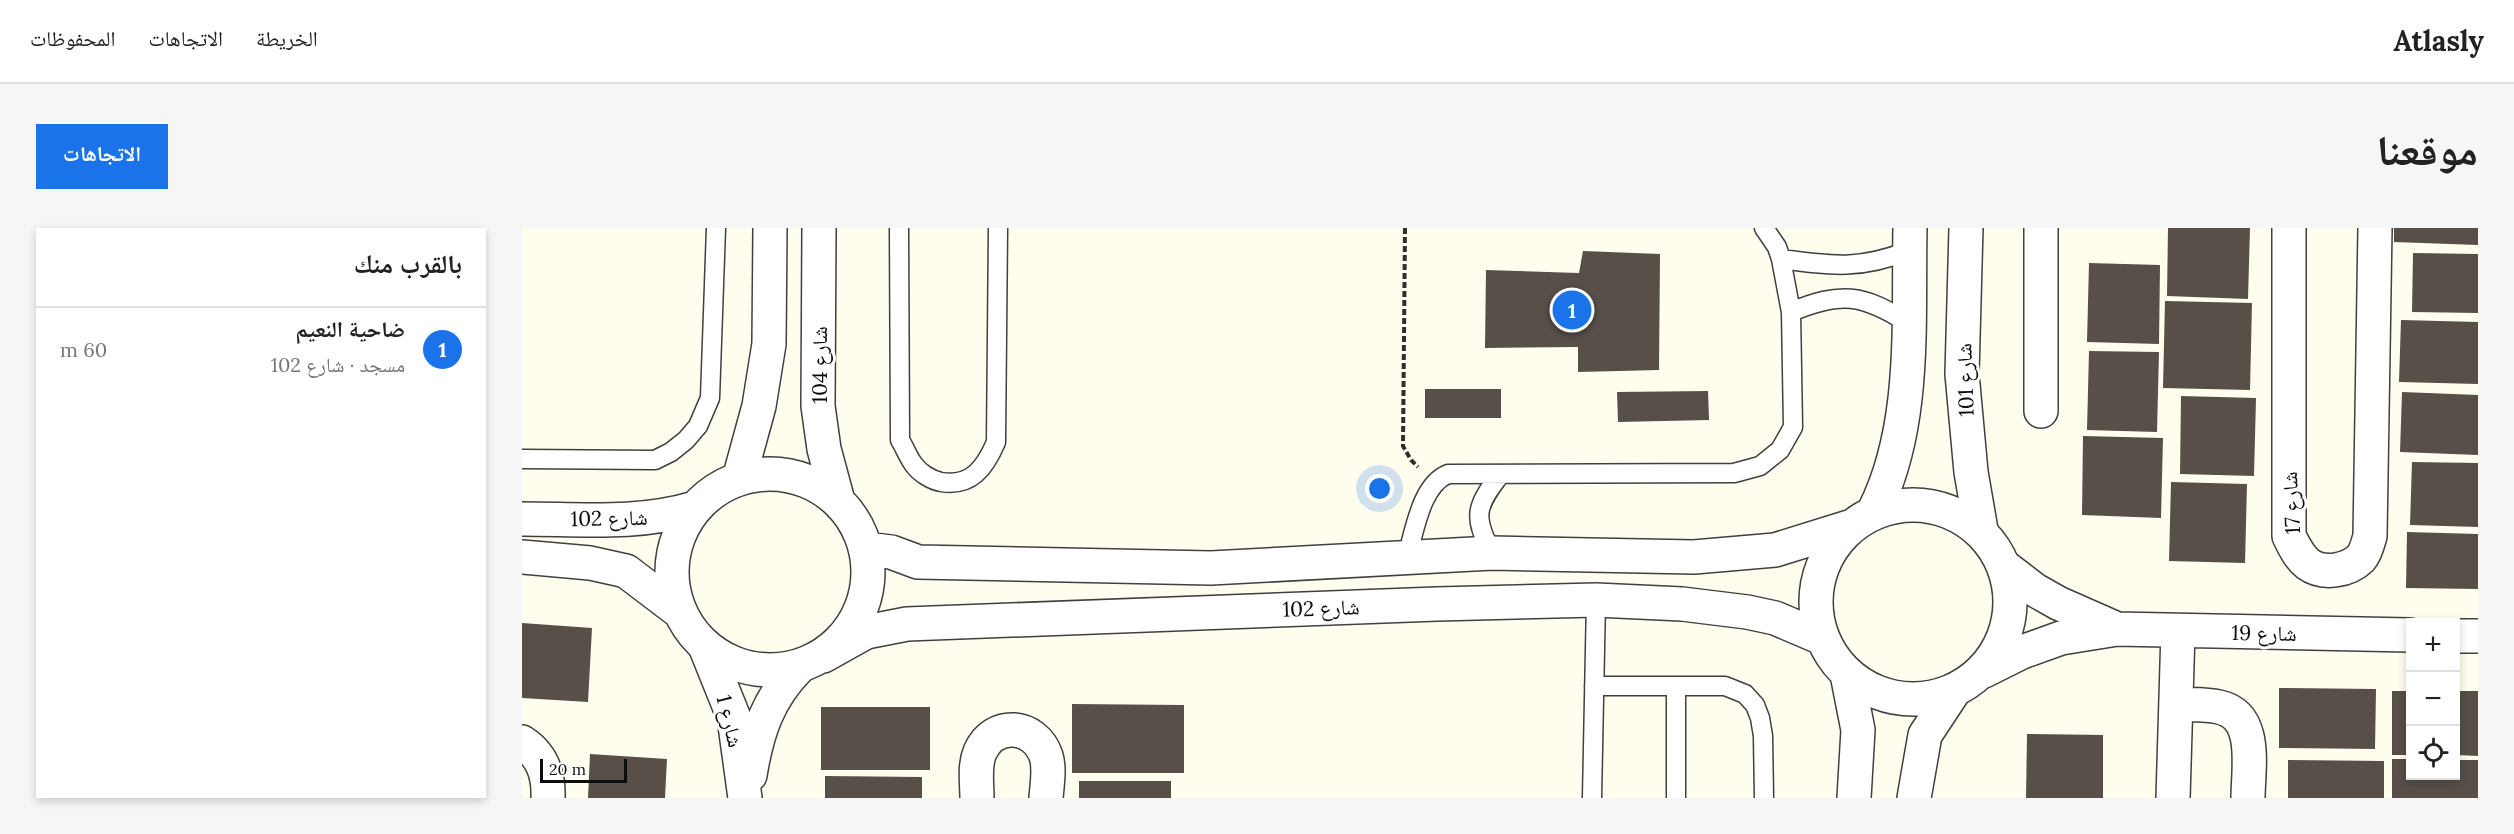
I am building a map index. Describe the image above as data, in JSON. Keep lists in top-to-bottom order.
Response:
{
  "streets": {
    "street": [
      "شارع 104",
      "شارع 101",
      "شارع 17",
      "شارع 102",
      "شارع 19",
      "شارع 1"
    ]
  },
  "crossings": [
    ["شارع 104", "شارع 102"],
    ["شارع 104", "شارع 1"],
    ["شارع 101", "شارع 102"],
    ["شارع 101", "شارع 19"],
    ["شارع 102", "شارع 19"],
    ["شارع 102", "شارع 1"]
  ],
  "scale_bar": "20 m",
  "page": {
    "header": "Atlasly",
    "nav": ["الخريطة", "الاتجاهات", "المحفوظات"],
    "title": "موقعنا",
    "buttons": "الاتجاهات",
    "heading": "بالقرب منك",
    "pins": "1",
    "list": [
      {
        "mark": "1",
        "name": "ضاحية النعيم",
        "note": "مسجد · شارع 102",
        "value": "60 m"
      }
    ],
    "map_buttons": ["+", "−"],
    "scale": "20 m"
  }
}
